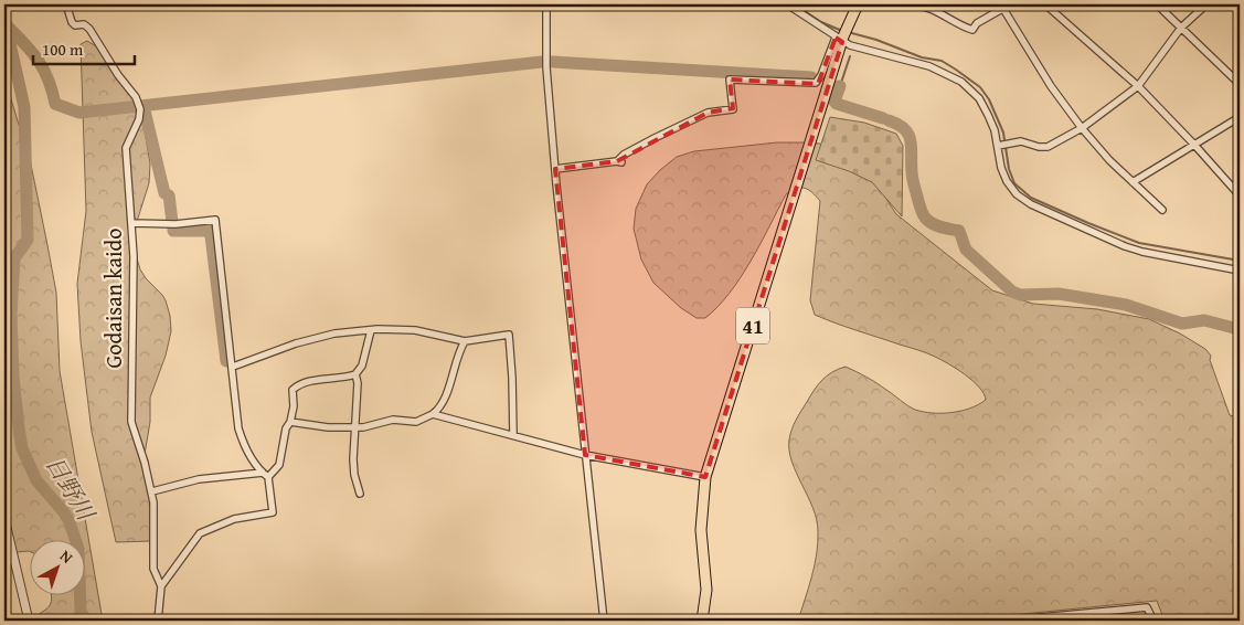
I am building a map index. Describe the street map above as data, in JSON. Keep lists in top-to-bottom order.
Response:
{
  "streets": {
    "main road": ["41"],
    "street": ["Godaisan kaido"]
  },
  "water": ["日野川"],
  "scale_bar": "100 m",
  "north": "top right"
}
